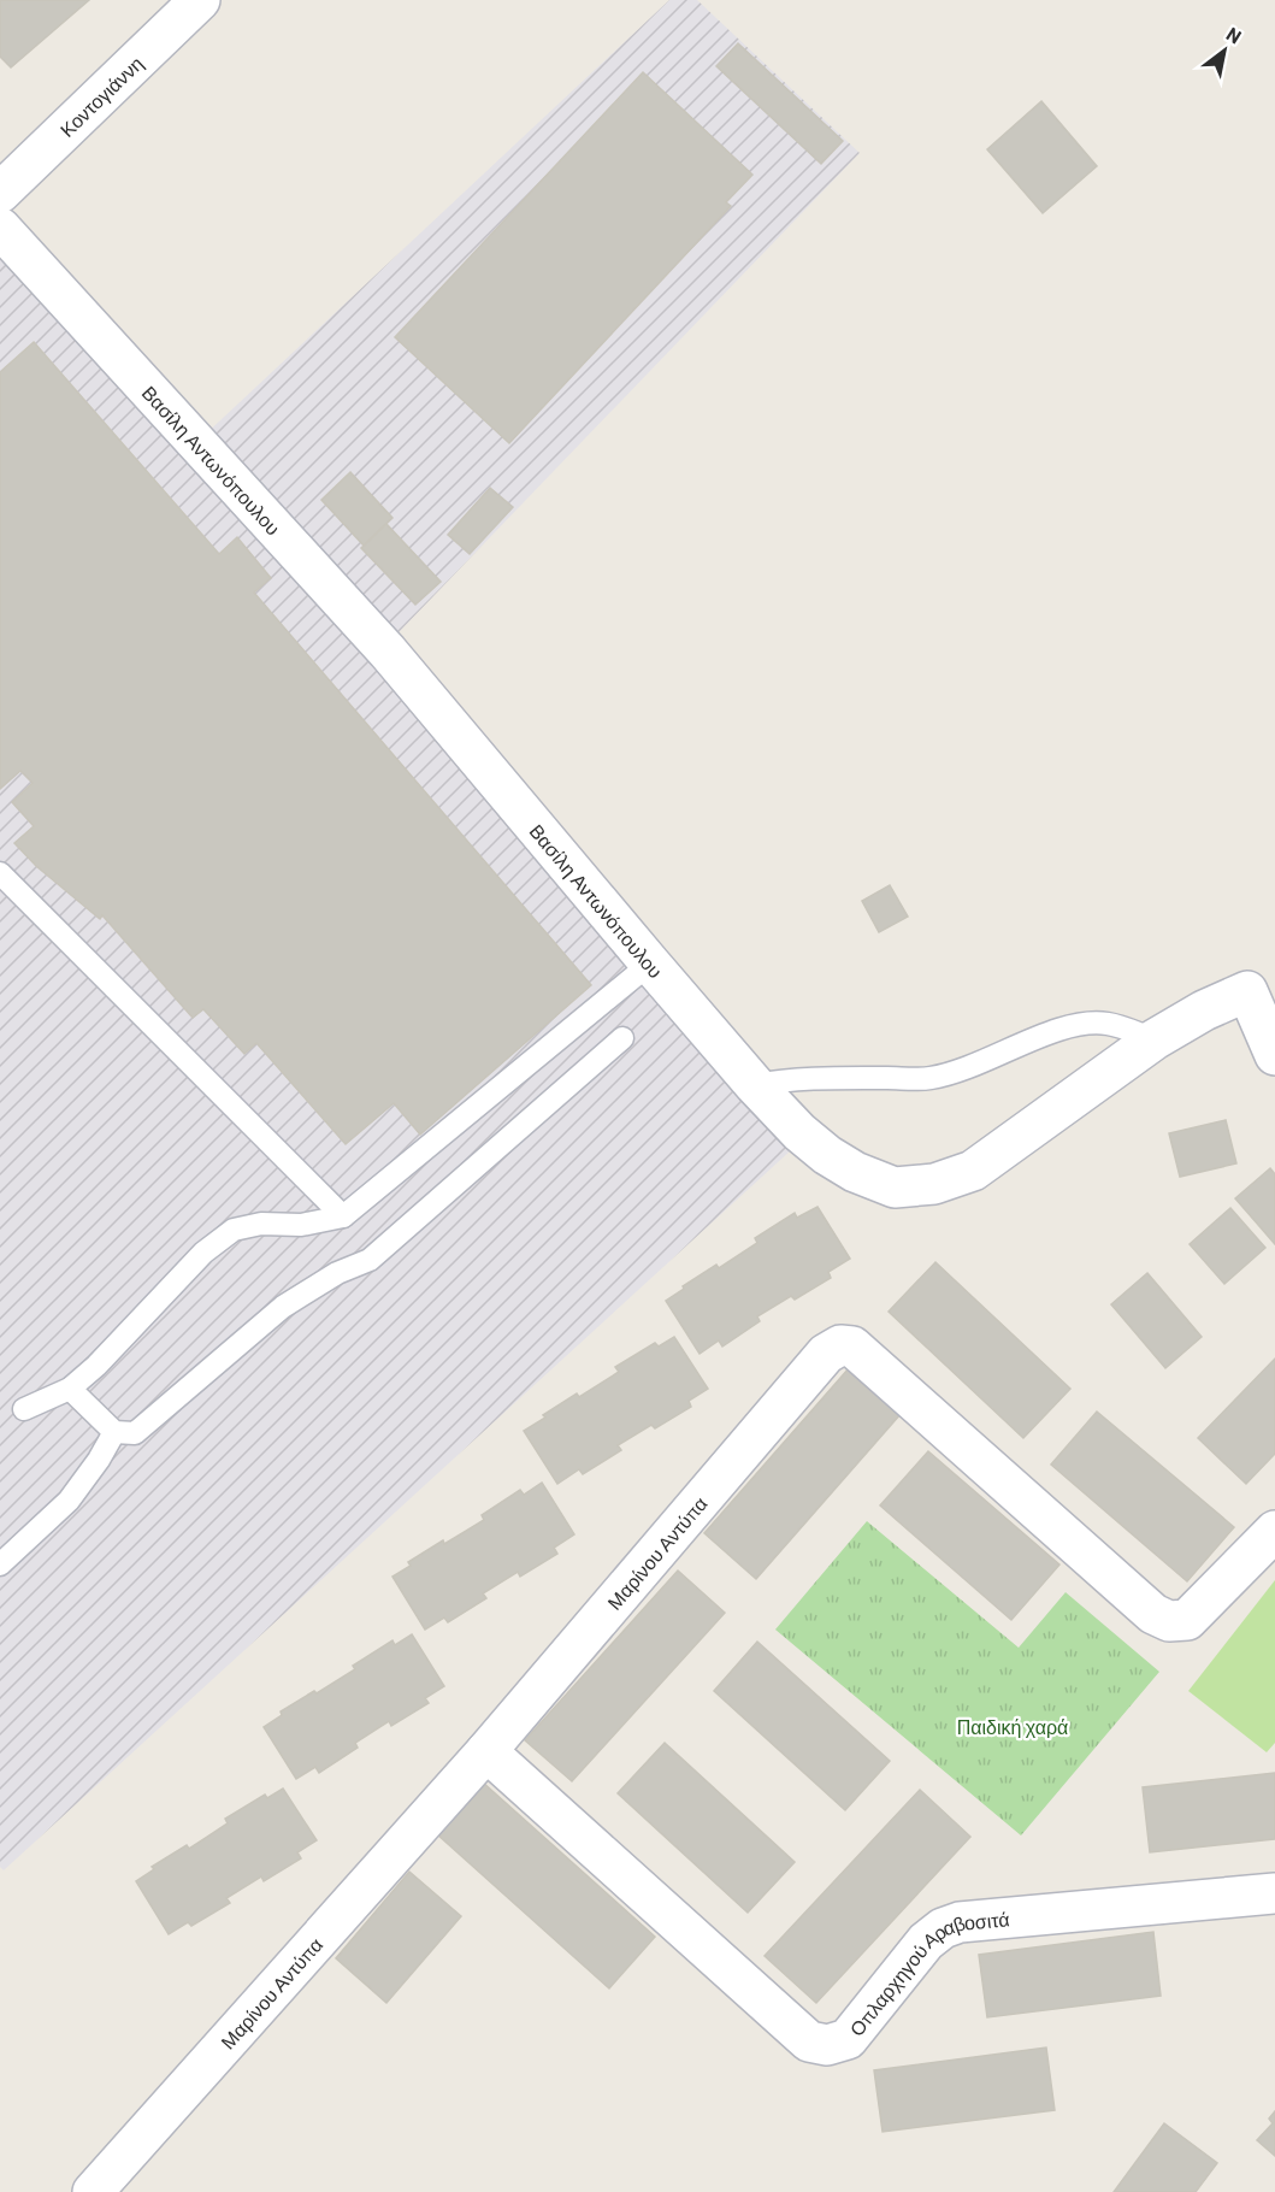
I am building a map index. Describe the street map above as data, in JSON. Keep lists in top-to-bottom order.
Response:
{
  "streets": {
    "street": [
      "Κοντογιάννη",
      "Βασίλη Αντωνόπουλου",
      "Μαρίνου Αντύπα",
      "Οπλαρχηγού Αραβοσιτά"
    ]
  },
  "crossings": [
    ["Μαρίνου Αντύπα", "Οπλαρχηγού Αραβοσιτά"]
  ],
  "parks": ["Παιδική χαρά"],
  "north": "top right"
}
